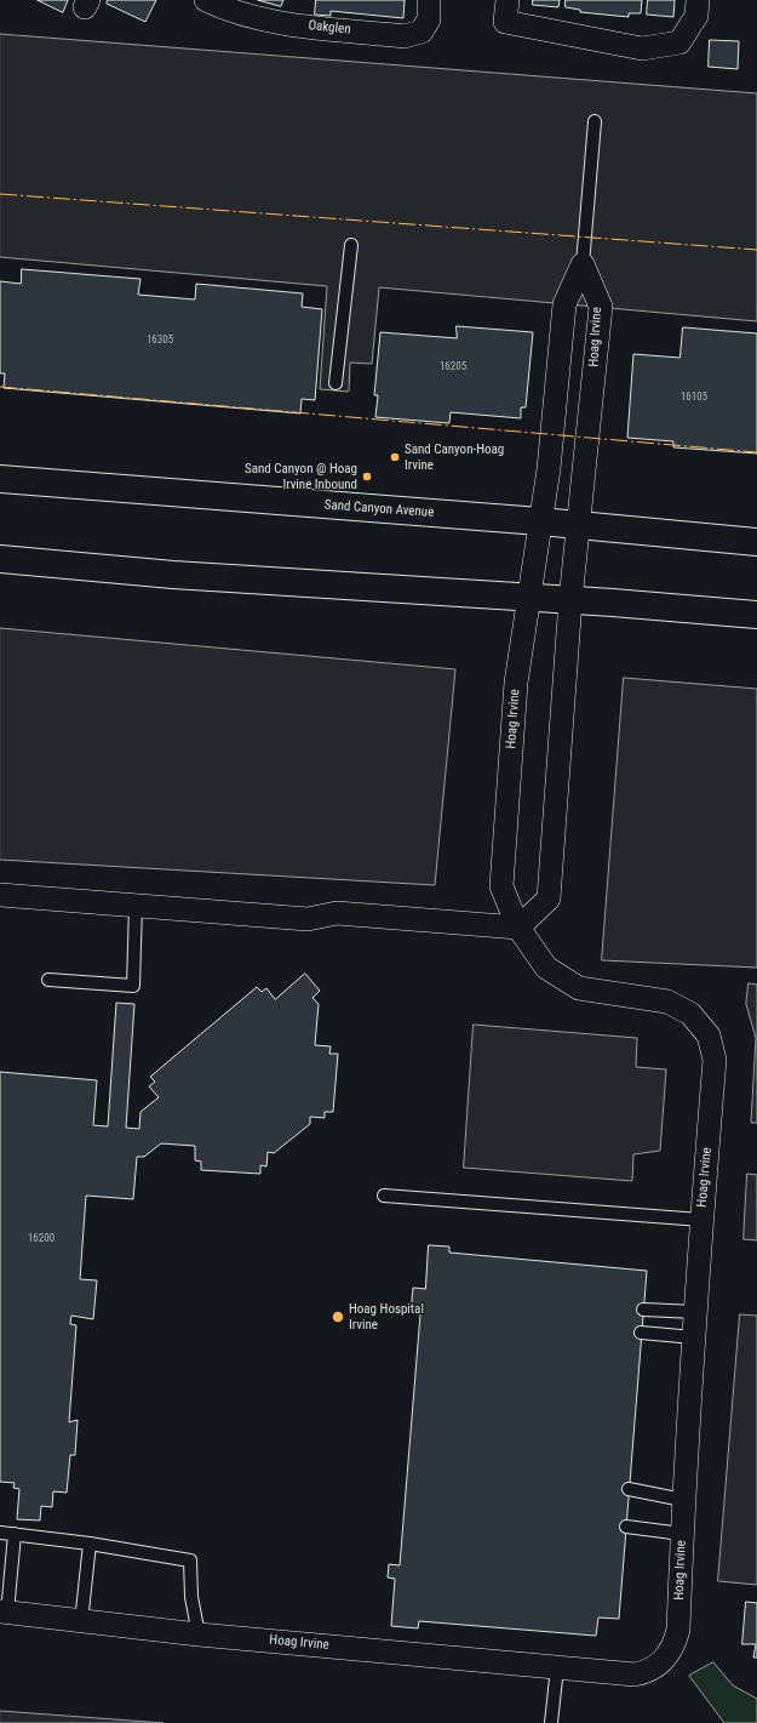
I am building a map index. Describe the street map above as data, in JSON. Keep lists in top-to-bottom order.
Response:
{
  "streets": {
    "main road": ["Sand Canyon Avenue"],
    "street": ["Oakglen", "Hoag Irvine"]
  },
  "crossings": [
    ["Hoag Irvine", "Sand Canyon Avenue"]
  ],
  "places": ["Sand Canyon-Hoag Irvine", "Sand Canyon @ Hoag Irvine Inbound", "Hoag Hospital Irvine"],
  "house_numbers": [
    "16305",
    "16205",
    "16105",
    "16200"
  ]
}
